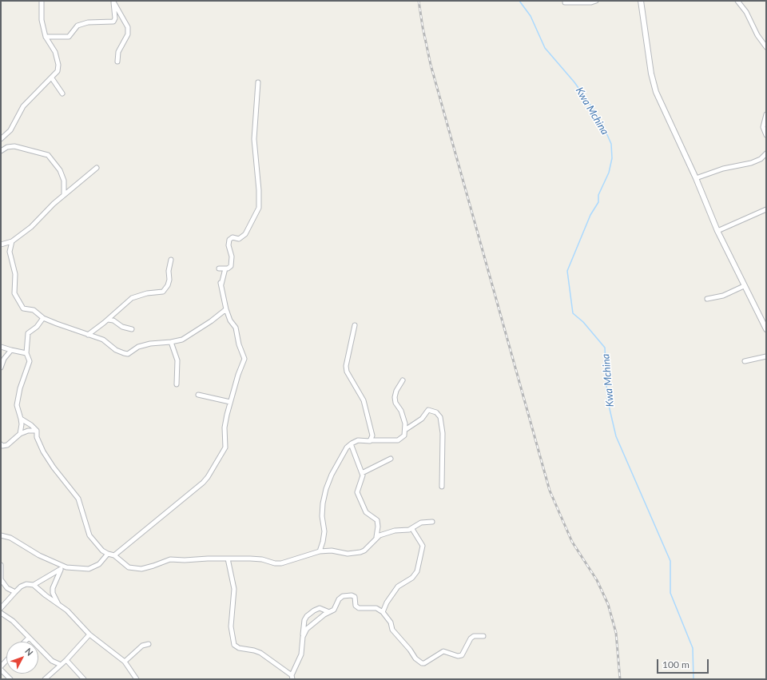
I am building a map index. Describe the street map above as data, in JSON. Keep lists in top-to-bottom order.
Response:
{
  "water": ["Kwa Mchina"],
  "scale_bar": "100 m",
  "north": "top right"
}
